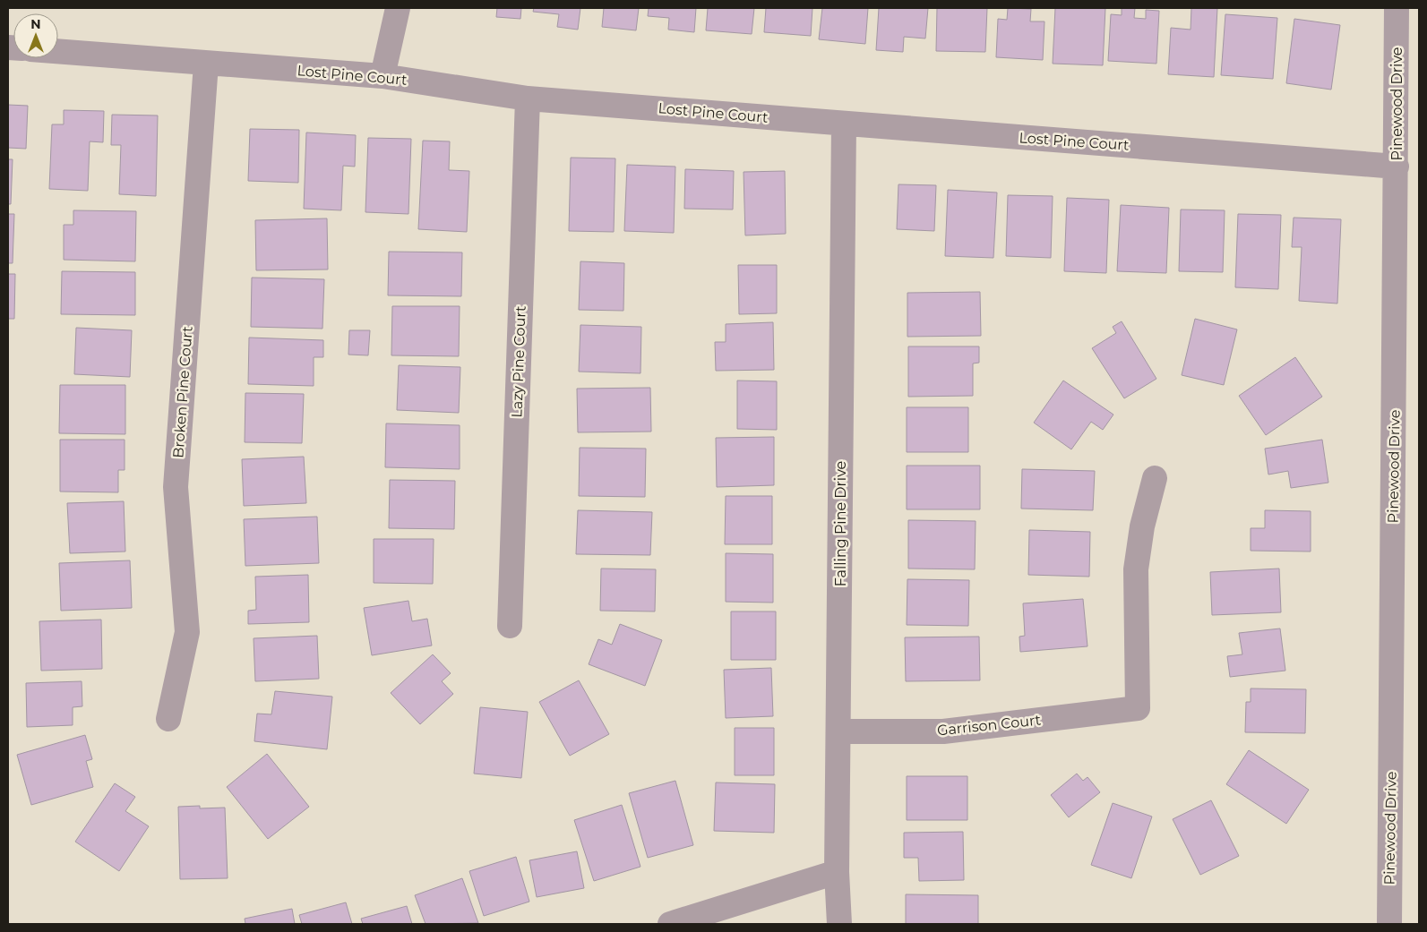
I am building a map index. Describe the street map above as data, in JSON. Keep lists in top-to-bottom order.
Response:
{
  "streets": {
    "street": [
      "Lost Pine Court",
      "Pinewood Drive",
      "Lazy Pine Court",
      "Broken Pine Court",
      "Falling Pine Drive",
      "Garrison Court"
    ]
  },
  "crossings": [
    ["Lost Pine Court", "Pinewood Drive"],
    ["Lost Pine Court", "Lazy Pine Court"],
    ["Lost Pine Court", "Broken Pine Court"],
    ["Lost Pine Court", "Falling Pine Drive"],
    ["Falling Pine Drive", "Garrison Court"]
  ],
  "north": "top"
}
